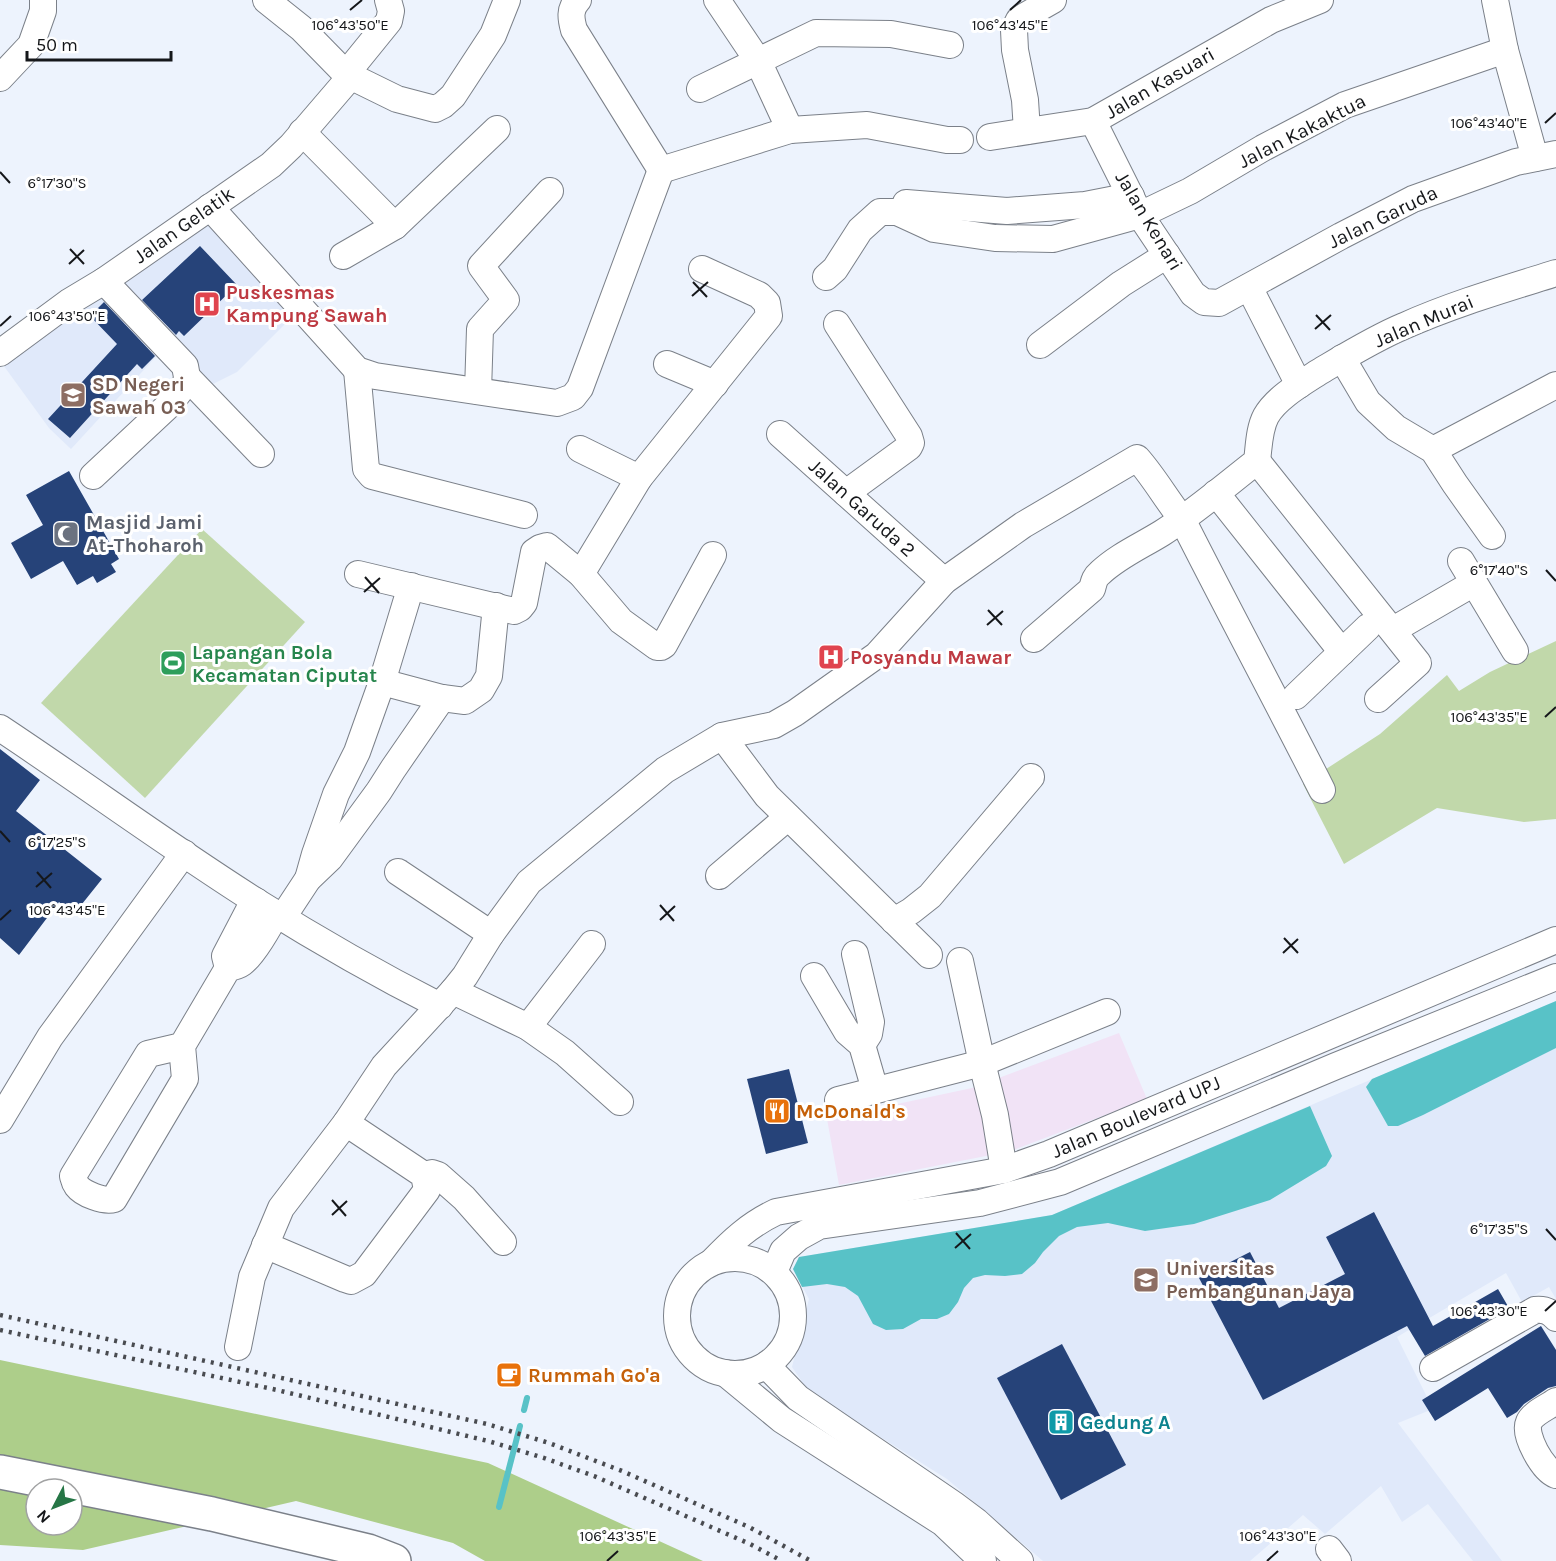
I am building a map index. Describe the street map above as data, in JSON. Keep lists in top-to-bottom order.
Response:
{
  "streets": {
    "street": [
      "Jalan Kasuari",
      "Jalan Kakaktua",
      "Jalan Garuda",
      "Jalan Kenari",
      "Jalan Gelatik",
      "Jalan Murai",
      "Jalan Garuda 2",
      "Jalan Boulevard UPJ"
    ]
  },
  "crossings": [
    ["Jalan Kasuari", "Jalan Kenari"],
    ["Jalan Kakaktua", "Jalan Kenari"],
    ["Jalan Garuda", "Jalan Kenari"]
  ],
  "places": {
    "hospital": ["Puskesmas Kampung Sawah", "Posyandu Mawar"],
    "school or university": ["SD Negeri Sawah 03", "Universitas Pembangunan Jaya"],
    "mosque": ["Masjid Jami At-Thoharoh"],
    "sports": ["Lapangan Bola Kecamatan Ciputat"],
    "restaurant": ["McDonald's"],
    "cafe": ["Rummah Go'a"],
    "building": ["Gedung A"]
  },
  "scale_bar": "50 m",
  "north": "bottom left",
  "coordinates": [
    "106°43'50\"E",
    "106°43'45\"E",
    "106°43'40\"E",
    "6°17'30\"S",
    "6°17'40\"S",
    "106°43'35\"E",
    "6°17'25\"S",
    "6°17'35\"S",
    "106°43'30\"E"
  ]
}
